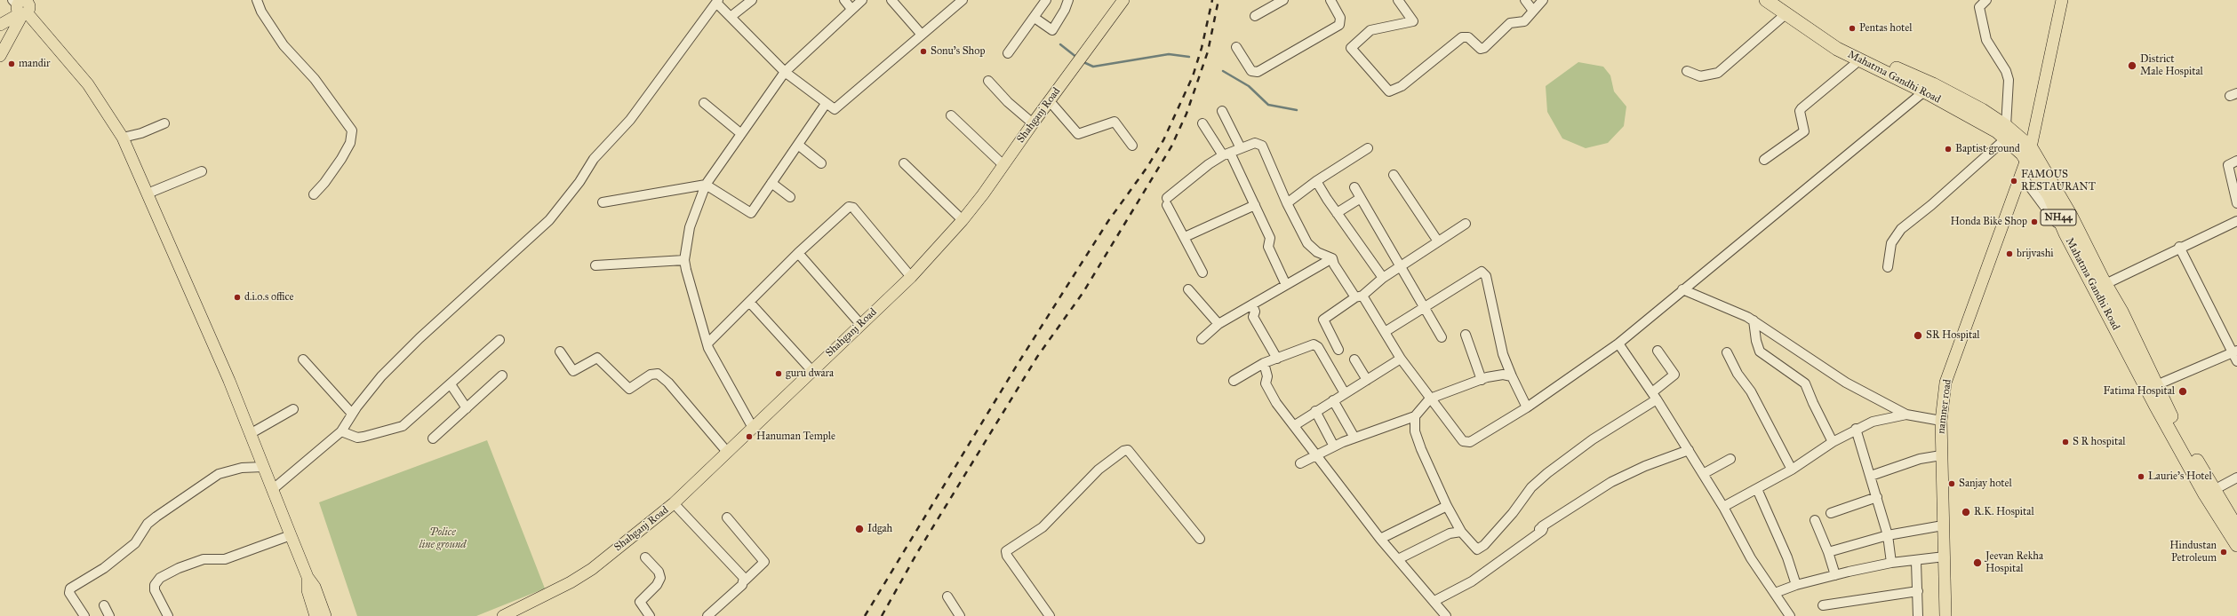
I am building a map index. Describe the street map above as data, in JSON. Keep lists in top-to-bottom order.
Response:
{
  "streets": {
    "highway": ["Mahatma Gandhi Road", "NH44"],
    "main road": ["Shahganj Road", "namner road"]
  },
  "crossings": [
    ["Mahatma Gandhi Road", "namner road"]
  ],
  "parks": ["Police line ground"],
  "places": [
    "Pentas hotel",
    "Sonu's Shop",
    "mandir",
    "District Male Hospital",
    "Baptist ground",
    "FAMOUS RESTAURANT",
    "Honda Bike Shop",
    "brijvashi",
    "d.i.o.s office",
    "SR Hospital",
    "guru dwara",
    "Fatima Hospital",
    "Hanuman Temple",
    "S R hospital",
    "Laurie's Hotel",
    "Sanjay hotel",
    "R.K. Hospital",
    "Idgah",
    "Hindustan Petroleum",
    "Jeevan Rekha Hospital"
  ]
}
